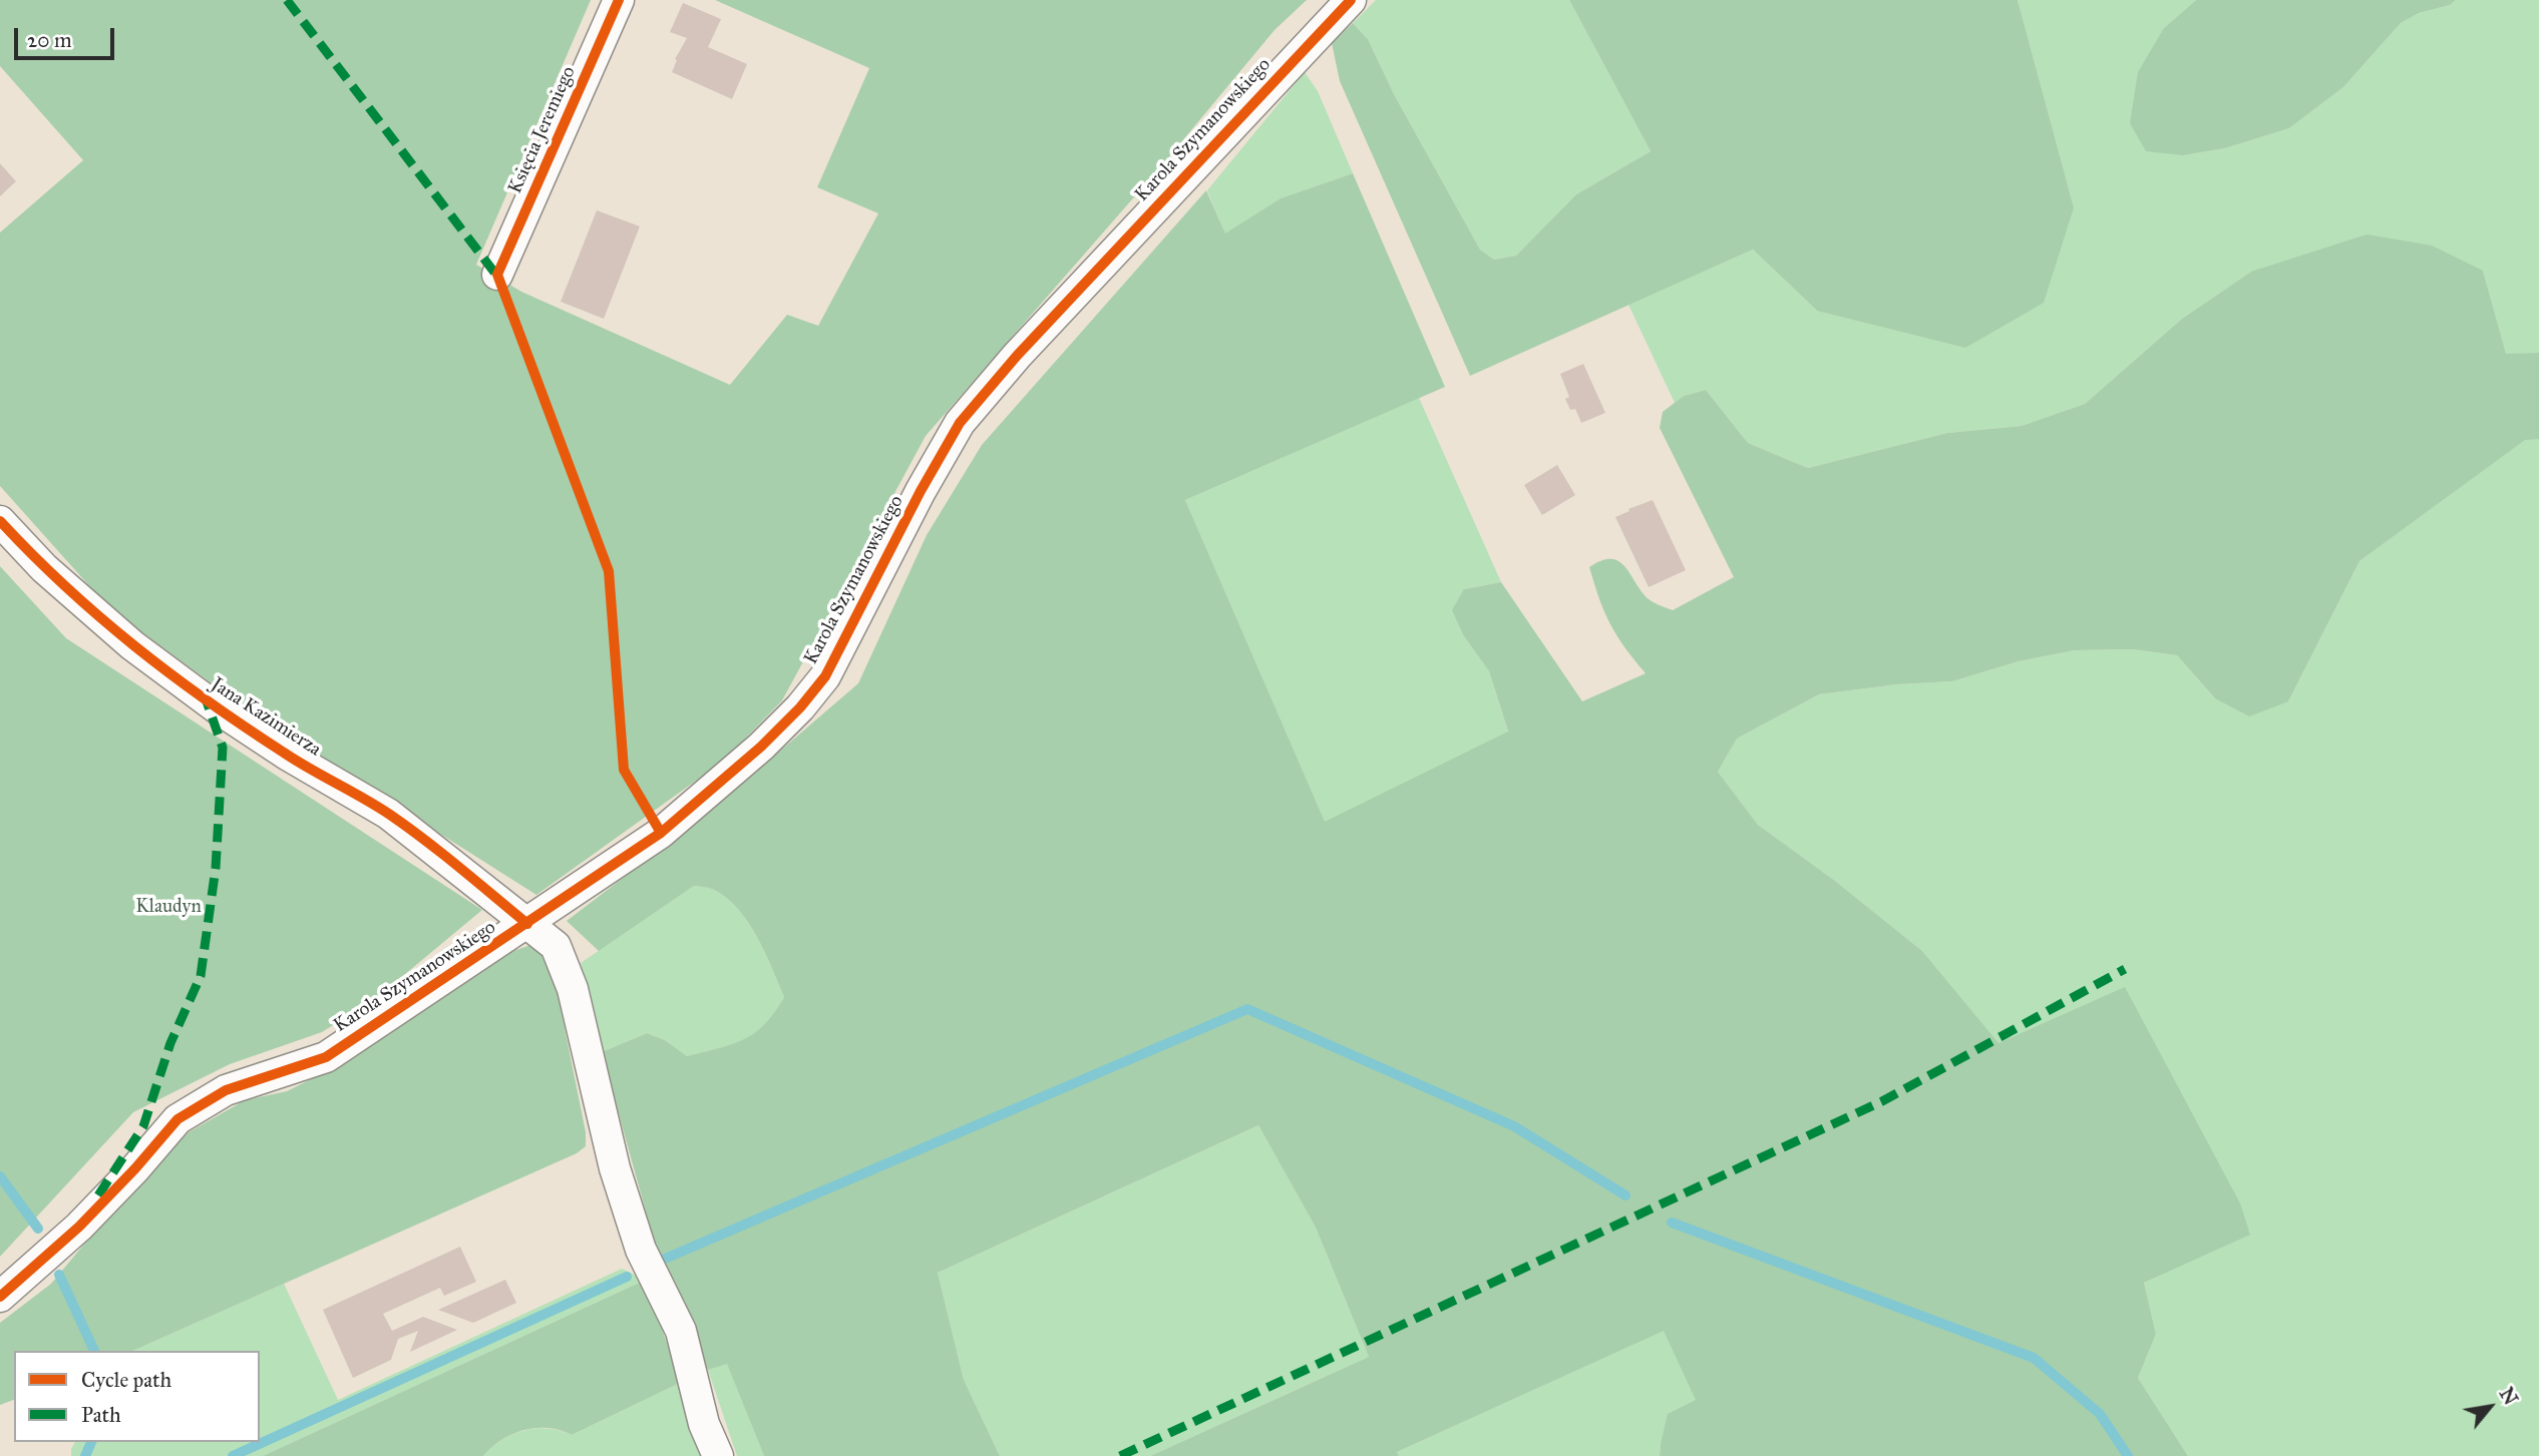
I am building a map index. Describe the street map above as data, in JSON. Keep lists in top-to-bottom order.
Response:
{
  "streets": {
    "street": ["Księcia Jeremiego", "Karola Szymanowskiego", "Jana Kazimierza"]
  },
  "crossings": [
    ["Karola Szymanowskiego", "Jana Kazimierza"]
  ],
  "parks": ["Klaudyn"],
  "legend": ["Cycle path", "Path"],
  "scale_bar": "20 m",
  "north": "top right"
}
